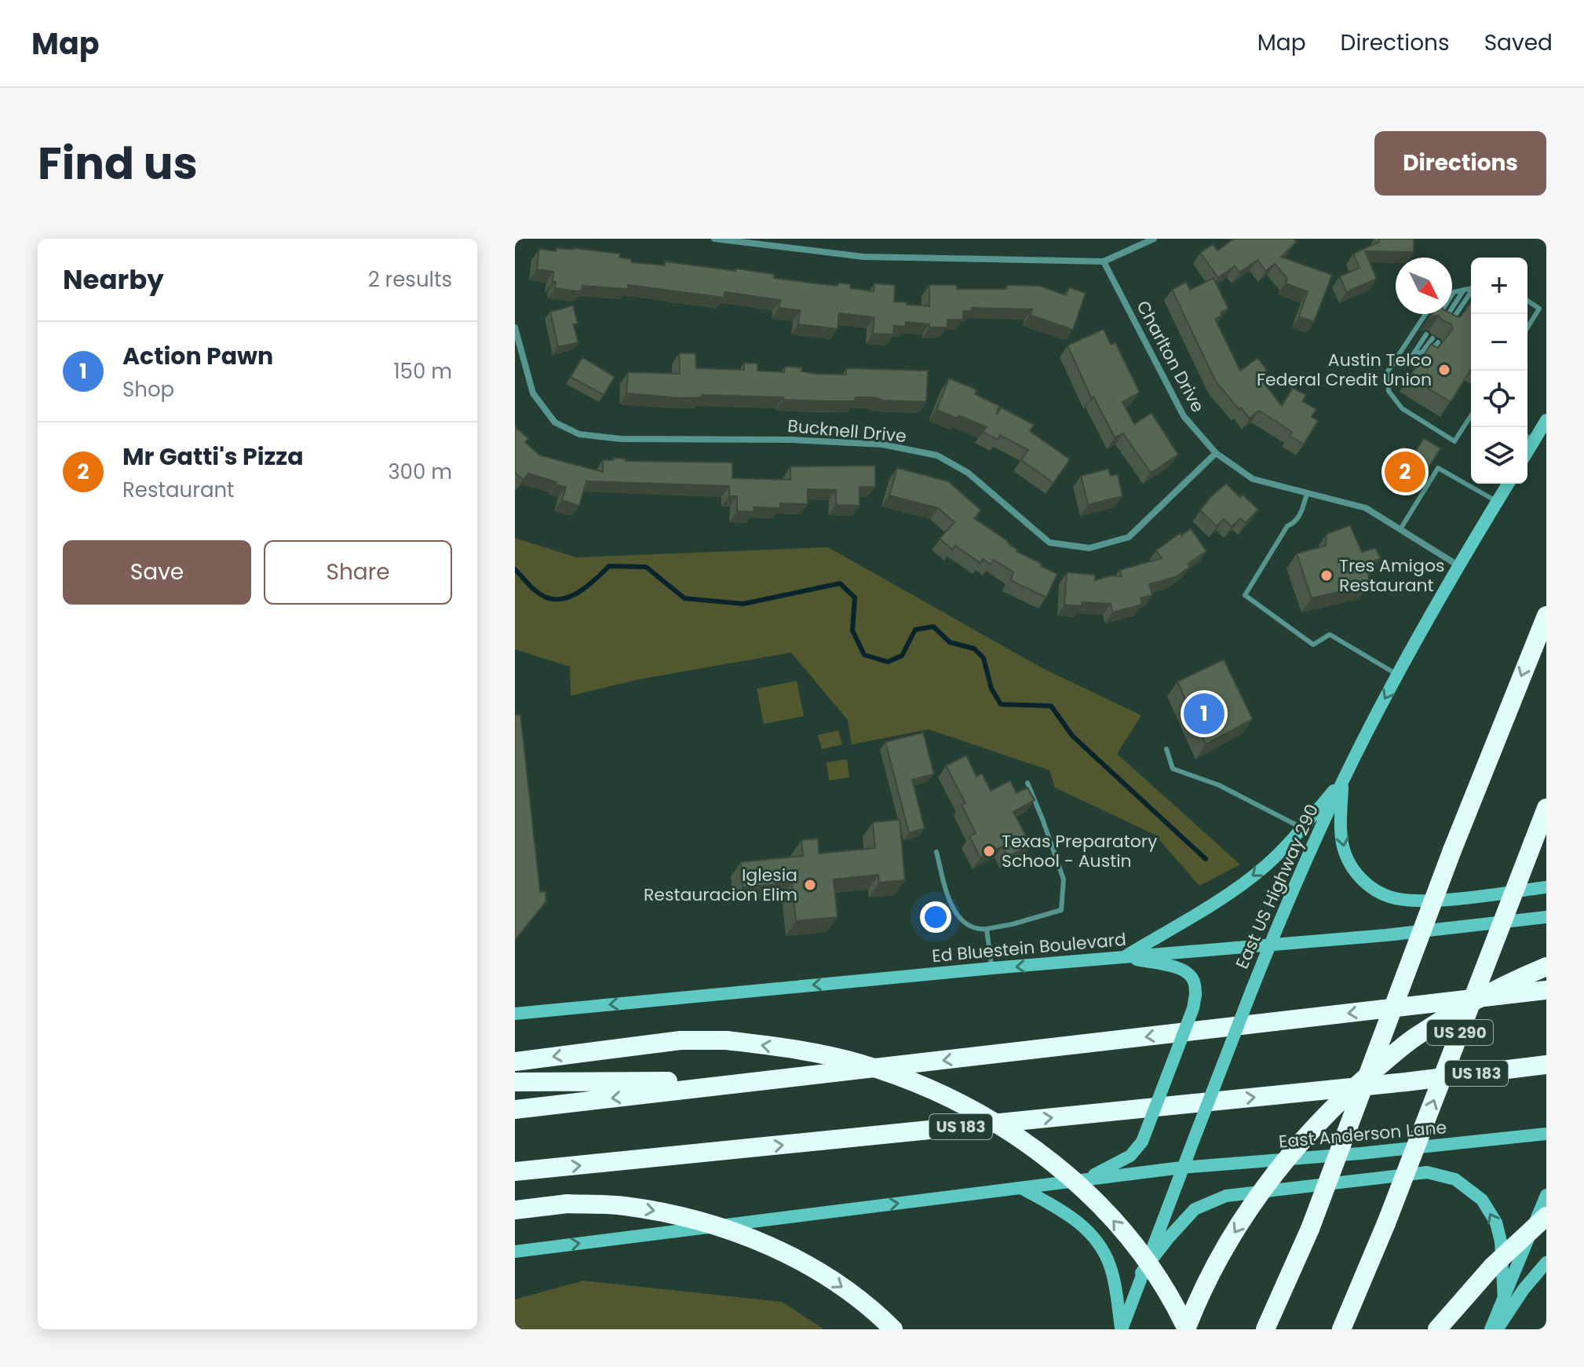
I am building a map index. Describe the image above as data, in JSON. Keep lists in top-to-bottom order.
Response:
{
  "streets": {
    "highway": ["US 290", "US 183"],
    "main road": ["East US Highway 290", "Ed Bluestein Boulevard", "East Anderson Lane"],
    "street": ["Charlton Drive", "Bucknell Drive"]
  },
  "crossings": [
    ["Charlton Drive", "Bucknell Drive"],
    ["Charlton Drive", "East US Highway 290"],
    ["East US Highway 290", "Ed Bluestein Boulevard"],
    ["East US Highway 290", "East Anderson Lane"]
  ],
  "one_way": ["Ed Bluestein Boulevard"],
  "places": [
    "Austin Telco Federal Credit Union",
    "Tres Amigos Restaurant",
    "Texas Preparatory School - Austin",
    "Iglesia Restauracion Elim"
  ],
  "north": "bottom right",
  "page": {
    "header": "Map",
    "nav": ["Map", "Directions", "Saved"],
    "title": "Find us",
    "buttons": [
      "Directions",
      ["Save", "Share"]
    ],
    "heading": ["Nearby", "2 results"],
    "map_buttons": ["+", "−"],
    "list": [
      {
        "mark": "1",
        "name": "Action Pawn",
        "note": "Shop",
        "value": "150 m"
      },
      {
        "mark": "2",
        "name": "Mr Gatti's Pizza",
        "note": "Restaurant",
        "value": "300 m"
      }
    ],
    "pins": ["2", "1"]
  }
}
